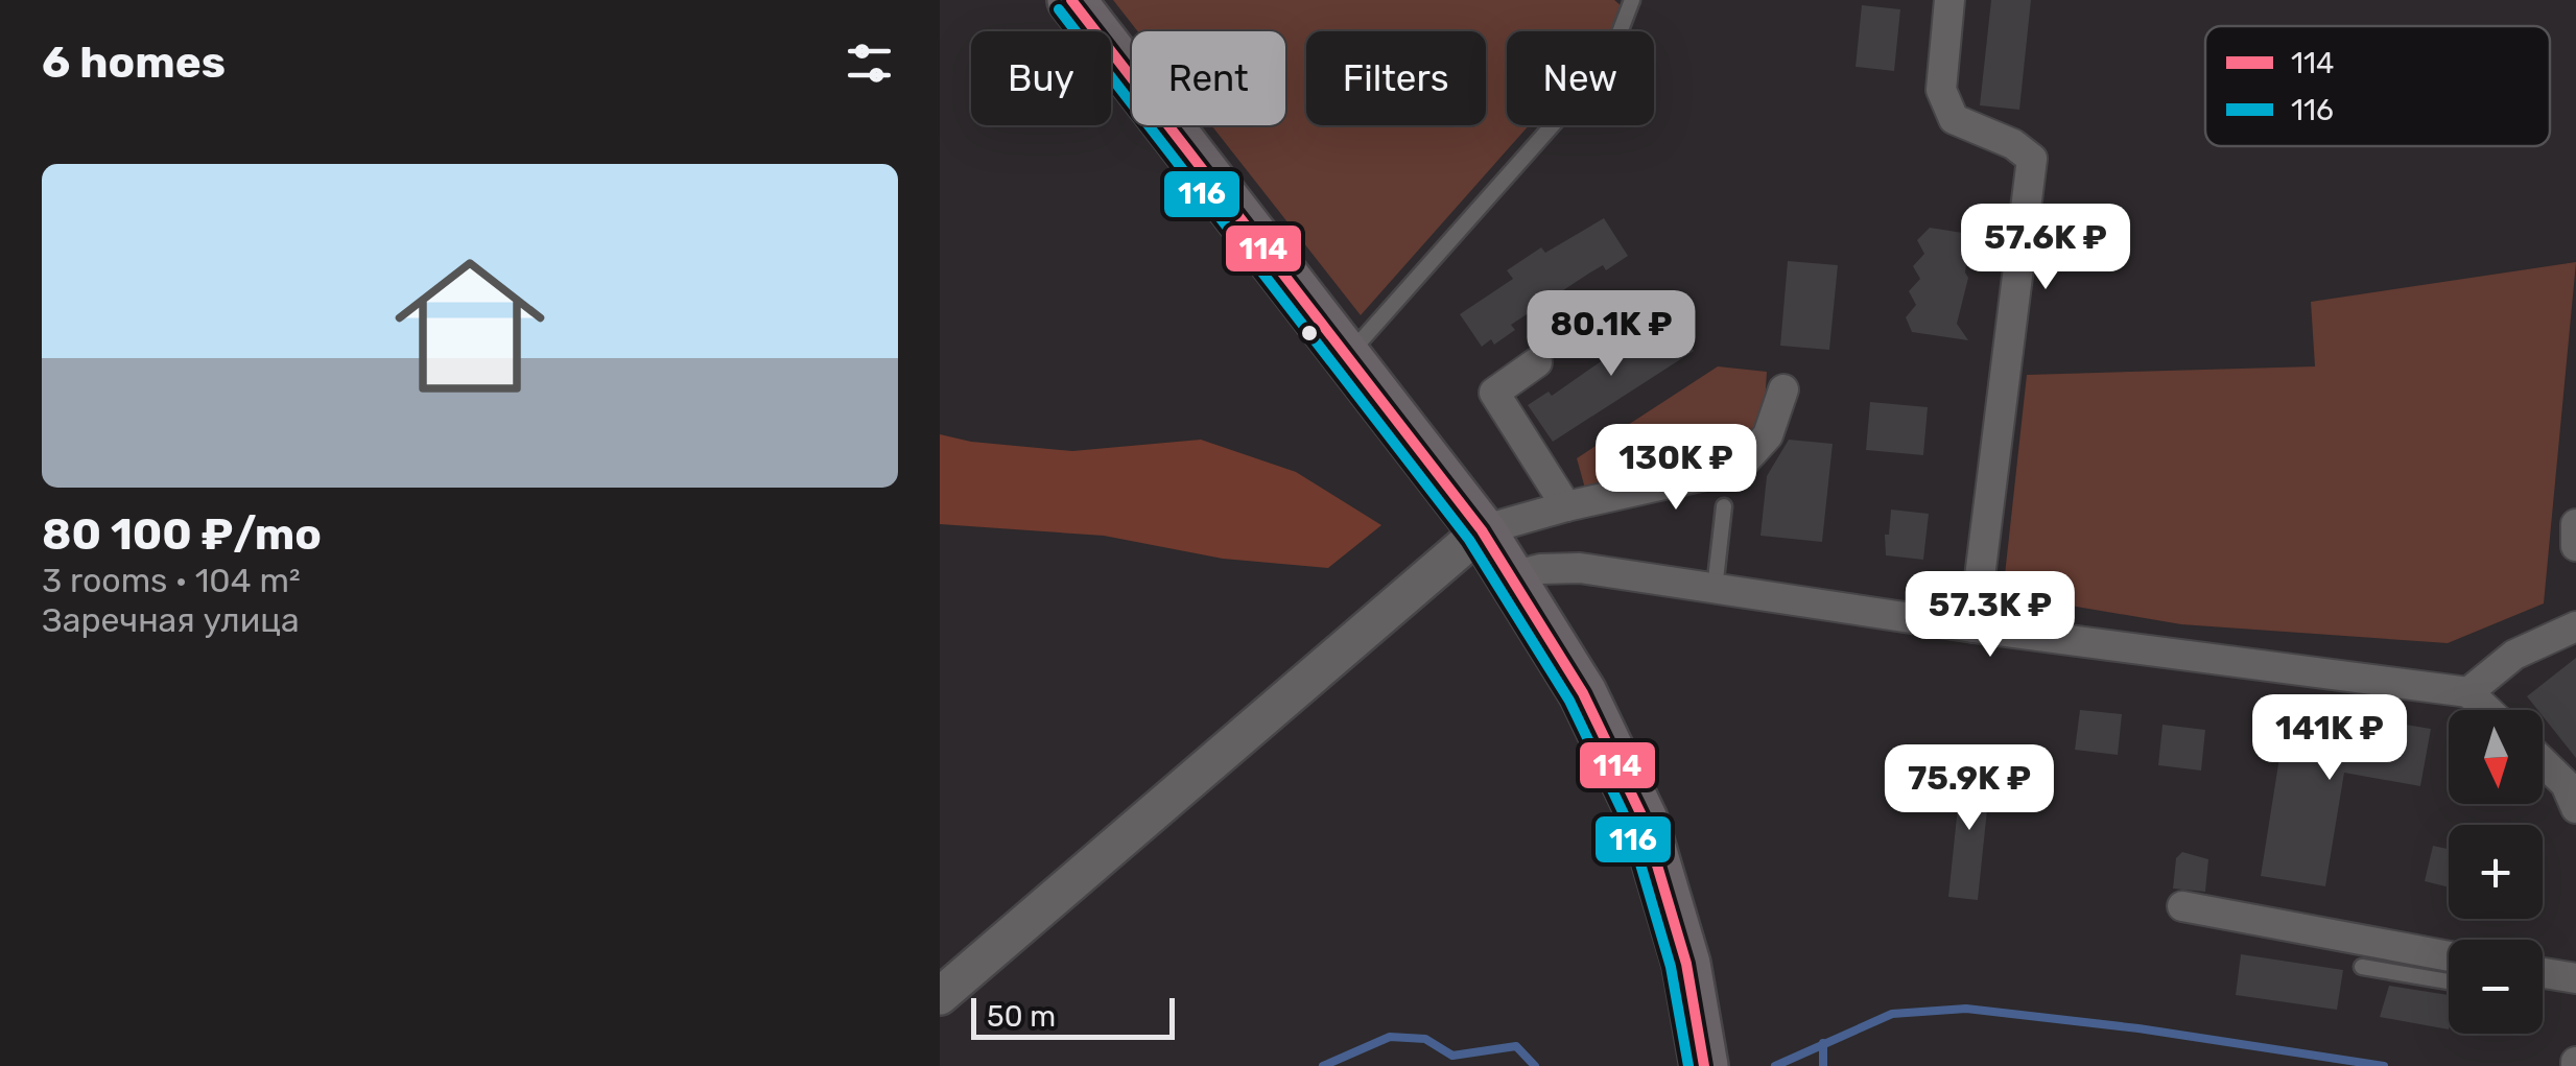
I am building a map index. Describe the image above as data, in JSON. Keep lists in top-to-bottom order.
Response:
{
  "lines": ["transit line 114", "transit line 116"],
  "legend": ["114", "116"],
  "scale_bar": "50 m",
  "north": "bottom",
  "page": {
    "heading": "6 homes",
    "chip": [
      "Buy",
      "Rent",
      "Filters",
      "New"
    ],
    "list": [
      {
        "name": "80 100 ₽/mo",
        "note": "3 rooms · 104 m² · Заречная улица"
      }
    ],
    "price": [
      "57.6K ₽",
      "80.1K ₽",
      "130K ₽",
      "57.3K ₽",
      "141K ₽",
      "75.9K ₽"
    ],
    "map_buttons": ["+", "−"],
    "scale": "50 m"
  }
}
